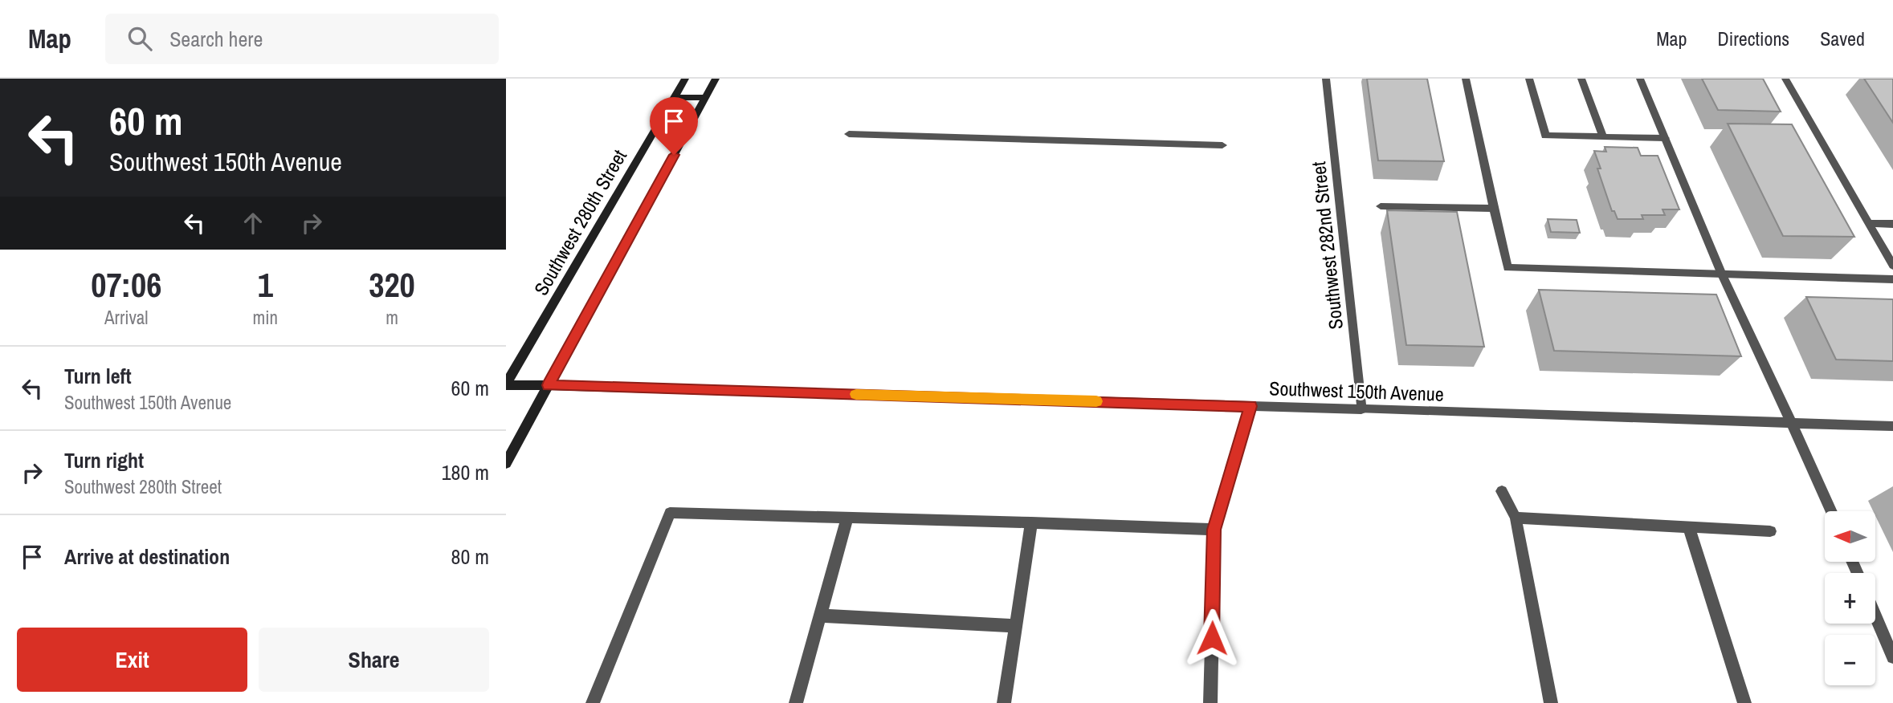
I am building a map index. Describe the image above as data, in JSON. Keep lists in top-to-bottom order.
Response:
{
  "streets": {
    "street": ["Southwest 280th Street", "Southwest 282nd Street", "Southwest 150th Avenue"]
  },
  "crossings": [
    ["Southwest 282nd Street", "Southwest 150th Avenue"]
  ],
  "north": "left",
  "page": {
    "header": "Map",
    "search": "Search here",
    "nav": ["Map", "Directions", "Saved"],
    "turn": ["60 m", "Southwest 150th Avenue"],
    "eta": [
      "07:06",
      "Arrival",
      "1",
      "min",
      "320",
      "m"
    ],
    "list": [
      {
        "name": "Turn left",
        "note": "Southwest 150th Avenue",
        "value": "60 m"
      },
      {
        "name": "Turn right",
        "note": "Southwest 280th Street",
        "value": "180 m"
      },
      {
        "name": "Arrive at destination",
        "value": "80 m"
      }
    ],
    "map_buttons": ["+", "−"],
    "buttons": ["Exit", "Share"]
  }
}
